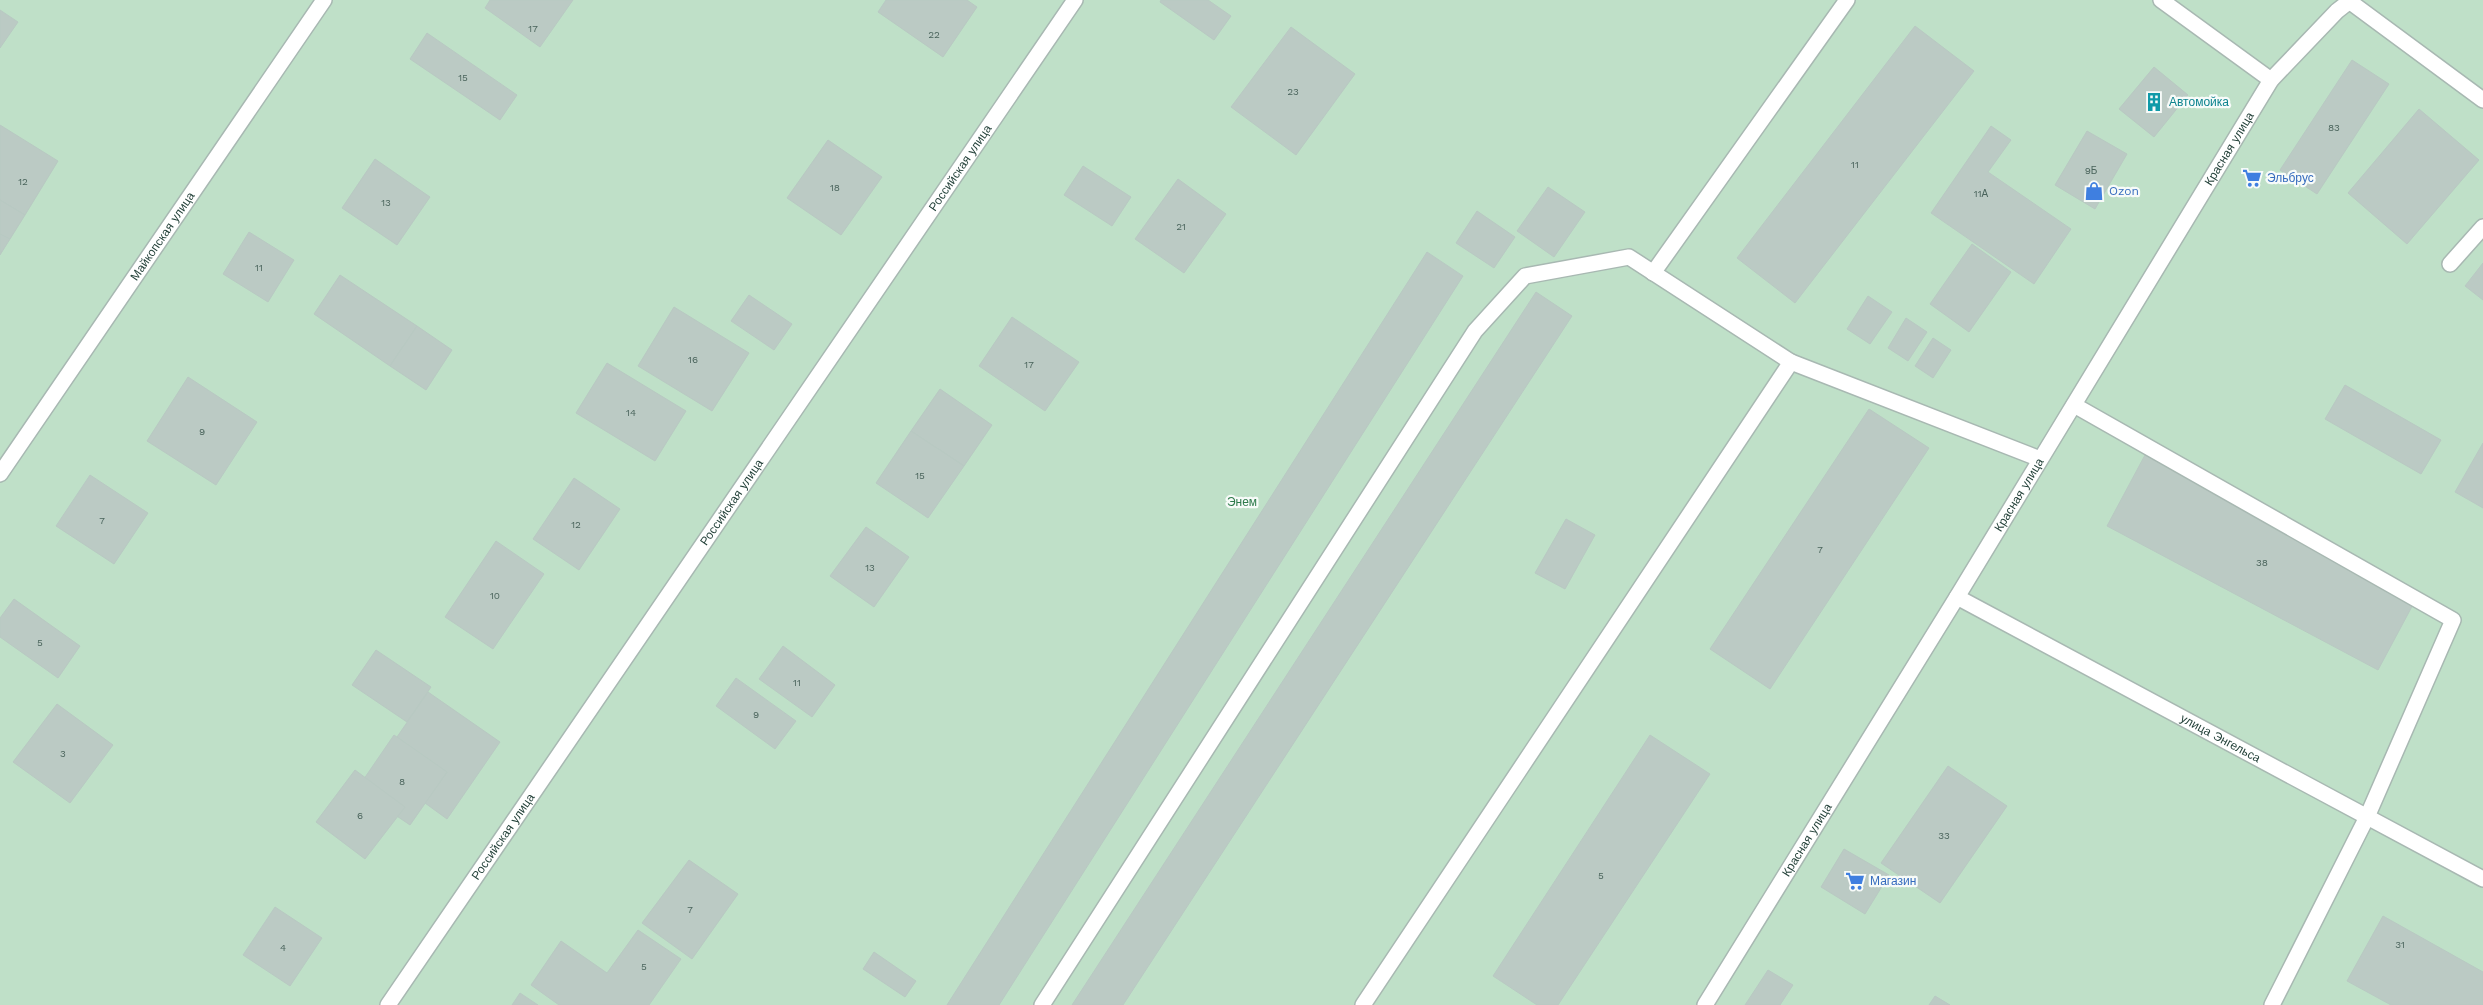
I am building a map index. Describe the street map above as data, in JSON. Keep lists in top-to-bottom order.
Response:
{
  "streets": {
    "street": [
      "Красная улица",
      "Российская улица",
      "Майкопская улица",
      "улица Энгельса"
    ]
  },
  "crossings": [
    ["Красная улица", "улица Энгельса"]
  ],
  "parks": ["Энем"],
  "places": {
    "building": ["Автомойка"],
    "supermarket": ["Эльбрус", "Магазин"],
    "shop": ["Ozon"]
  },
  "house_numbers": [
    "17",
    "22",
    "15",
    "23",
    "83",
    "11",
    "9Б",
    "12",
    "18",
    "11А",
    "13",
    "21",
    "11",
    "16",
    "17",
    "14",
    "9",
    "15",
    "7",
    "12",
    "7",
    "38",
    "13",
    "10",
    "5",
    "11",
    "9",
    "3",
    "8",
    "6",
    "33",
    "5",
    "7",
    "31",
    "4",
    "5"
  ]
}
